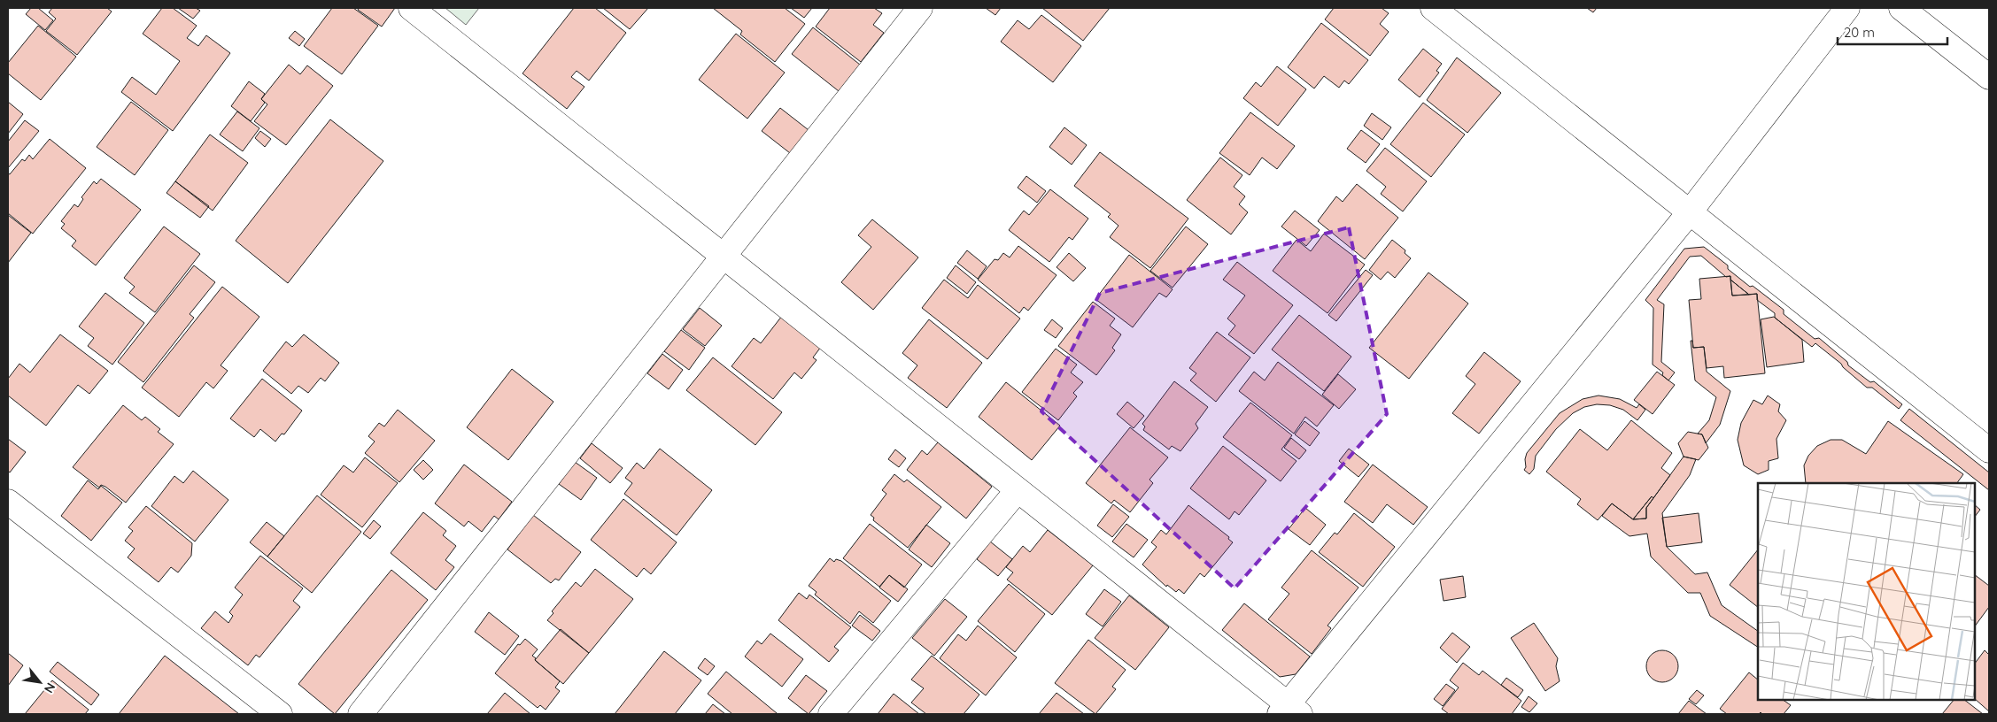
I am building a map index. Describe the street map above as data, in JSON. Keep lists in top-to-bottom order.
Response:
{
  "scale_bar": "20 m",
  "north": "bottom right"
}
